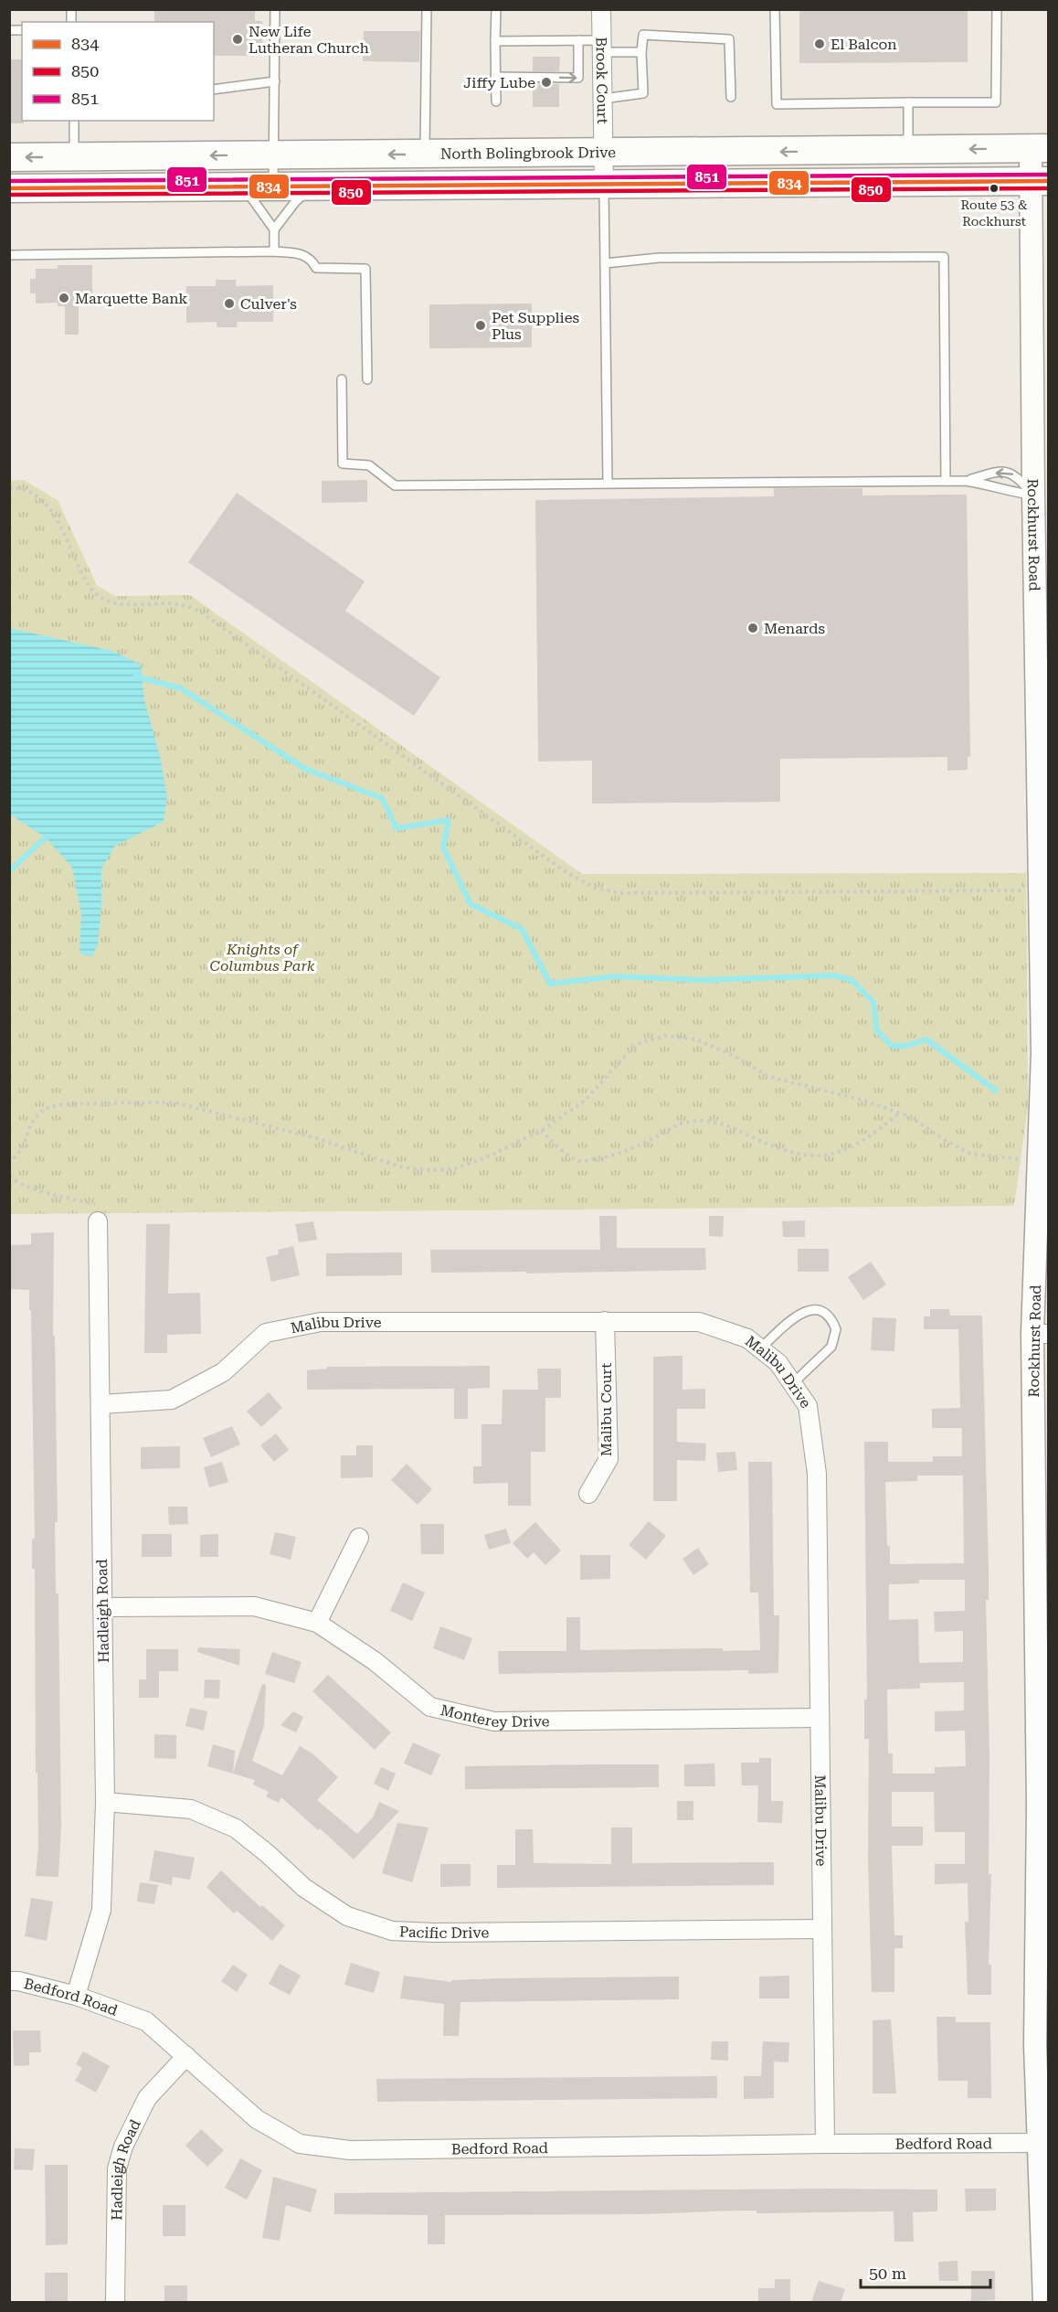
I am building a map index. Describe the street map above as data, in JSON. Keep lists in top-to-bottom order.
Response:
{
  "streets": {
    "main road": ["North Bolingbrook Drive"],
    "street": [
      "Brook Court",
      "Rockhurst Road",
      "Malibu Drive",
      "Malibu Court",
      "Hadleigh Road",
      "Monterey Drive",
      "Pacific Drive",
      "Bedford Road"
    ]
  },
  "crossings": [
    ["Brook Court", "North Bolingbrook Drive"],
    ["North Bolingbrook Drive", "Rockhurst Road"],
    ["Rockhurst Road", "Bedford Road"],
    ["Malibu Drive", "Malibu Court"],
    ["Malibu Drive", "Hadleigh Road"],
    ["Malibu Drive", "Monterey Drive"],
    ["Malibu Drive", "Pacific Drive"],
    ["Malibu Drive", "Bedford Road"],
    ["Hadleigh Road", "Monterey Drive"],
    ["Hadleigh Road", "Pacific Drive"],
    ["Hadleigh Road", "Bedford Road"]
  ],
  "parks": ["Knights of Columbus Park"],
  "places": [
    "New Life Lutheran Church",
    "El Balcon",
    "Jiffy Lube",
    "Route 53 & Rockhurst",
    "Marquette Bank",
    "Culver's",
    "Pet Supplies Plus",
    "Menards"
  ],
  "lines": ["transit line 851", "transit line 834", "transit line 850"],
  "legend": ["834", "850", "851"],
  "scale_bar": "50 m"
}
